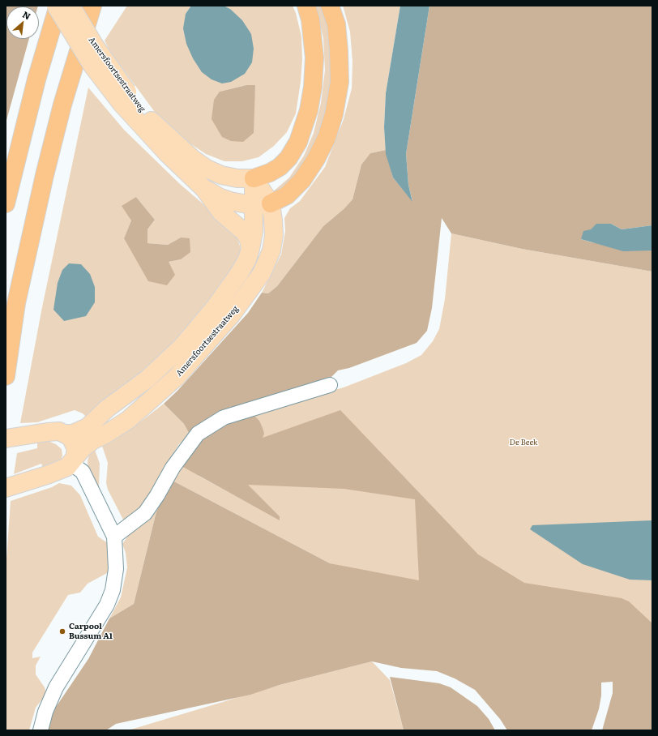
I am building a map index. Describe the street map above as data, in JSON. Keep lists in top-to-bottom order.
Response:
{
  "streets": {
    "main road": ["Amersfoortsestraatweg"]
  },
  "parks": ["De Beek"],
  "places": ["Carpool Bussum A1"],
  "north": "top right"
}
